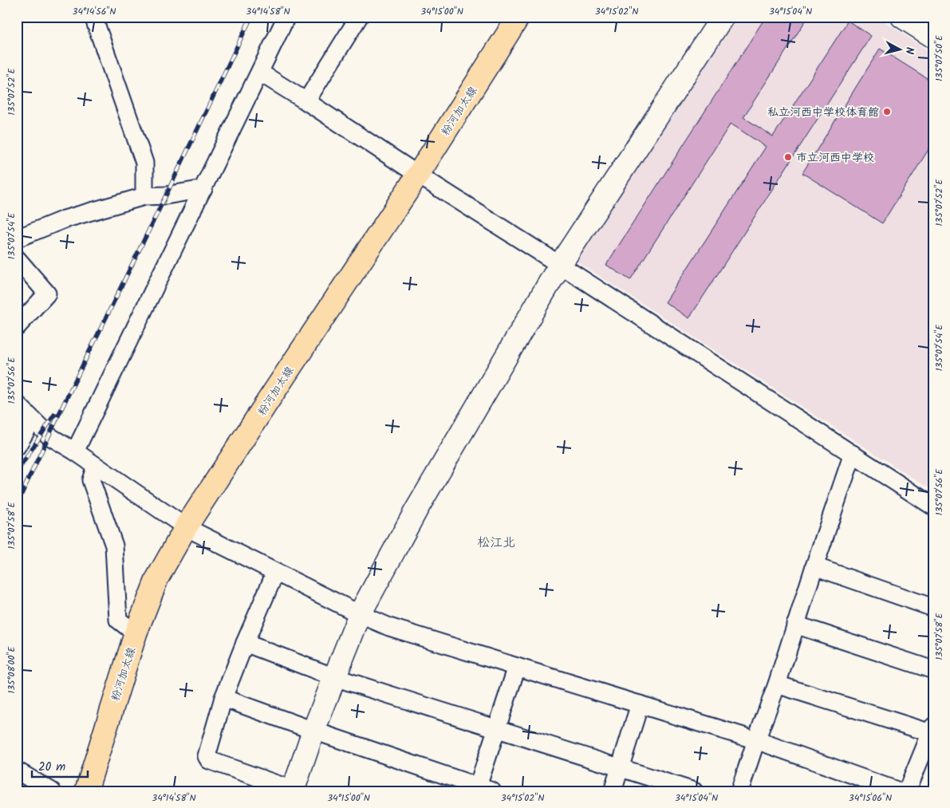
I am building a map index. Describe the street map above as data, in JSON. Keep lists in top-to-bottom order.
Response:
{
  "streets": {
    "main road": ["粉河加太線"]
  },
  "districts": ["松江北"],
  "places": ["私立河西中学校体育館", "市立河西中学校"],
  "scale_bar": "20 m",
  "north": "right",
  "coordinates": [
    "34°14'56\"N",
    "34°14'58\"N",
    "34°15'00\"N",
    "34°15'02\"N",
    "34°15'04\"N",
    "135°07'50\"E",
    "135°07'52\"E",
    "135°07'54\"E",
    "135°07'56\"E",
    "135°07'58\"E",
    "135°08'00\"E",
    "34°15'06\"N"
  ]
}
